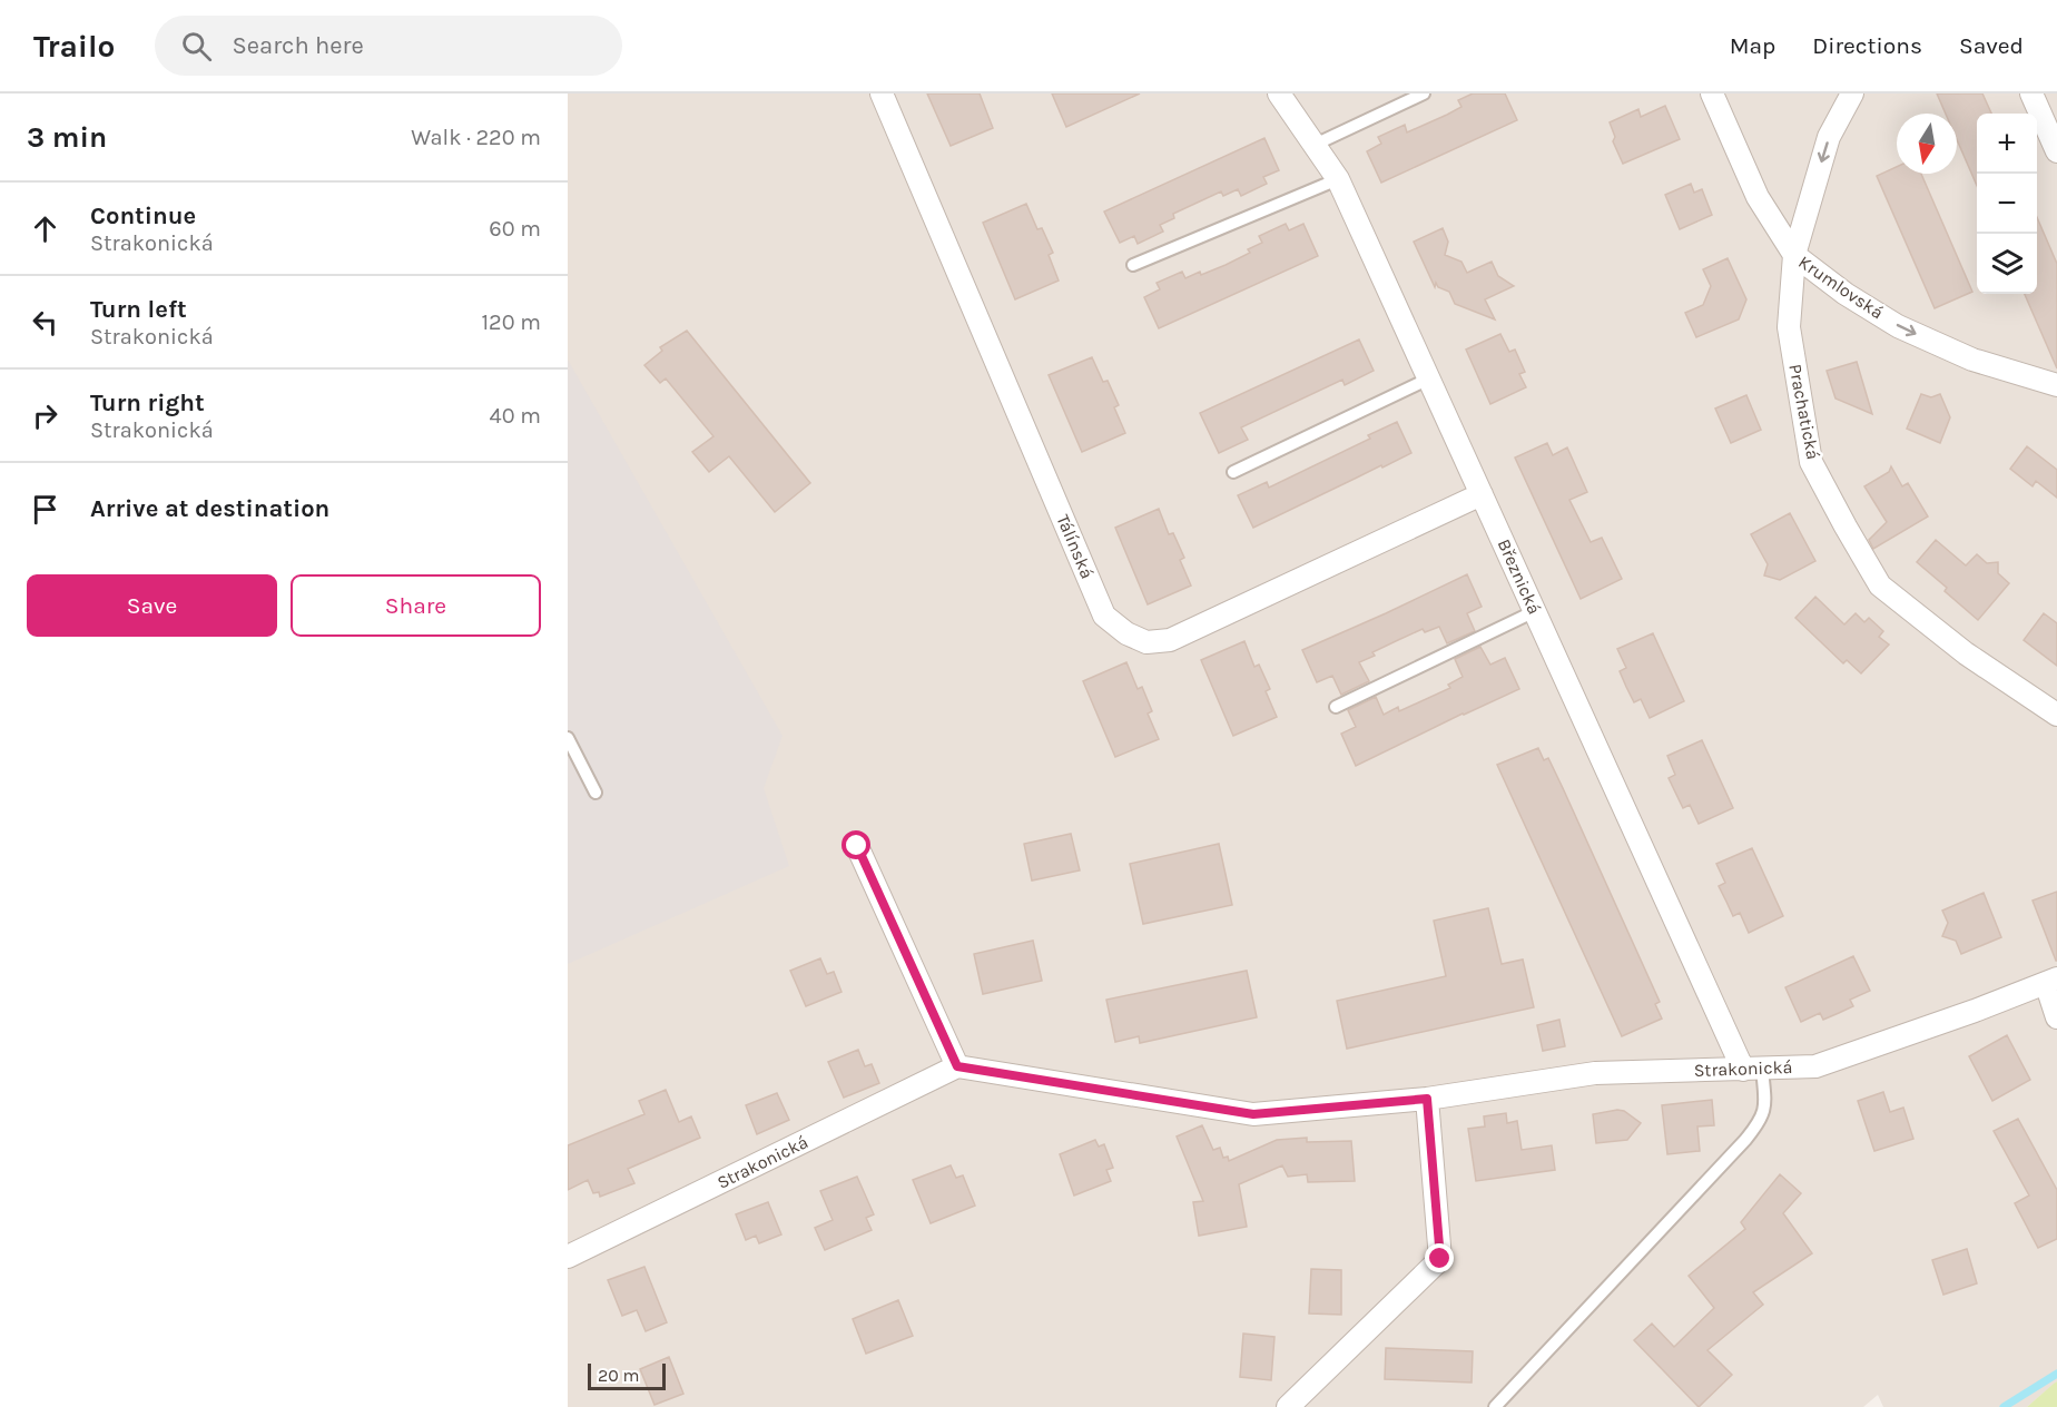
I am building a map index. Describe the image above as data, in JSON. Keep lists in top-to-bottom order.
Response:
{
  "streets": {
    "street": [
      "Krumlovská",
      "Prachatická",
      "Tálínská",
      "Březnická",
      "Strakonická"
    ]
  },
  "crossings": [
    ["Krumlovská", "Prachatická"],
    ["Tálínská", "Březnická"],
    ["Březnická", "Strakonická"]
  ],
  "one_way": ["Krumlovská"],
  "scale_bar": "20 m",
  "north": "bottom",
  "page": {
    "header": "Trailo",
    "search": "Search here",
    "nav": ["Map", "Directions", "Saved"],
    "heading": ["3 min", "Walk · 220 m"],
    "map_buttons": ["+", "−"],
    "list": [
      ["Continue", "Strakonická", "60 m"],
      ["Turn left", "Strakonická", "120 m"],
      ["Turn right", "Strakonická", "40 m"],
      "Arrive at destination"
    ],
    "buttons": ["Save", "Share"],
    "scale": "20 m"
  }
}
